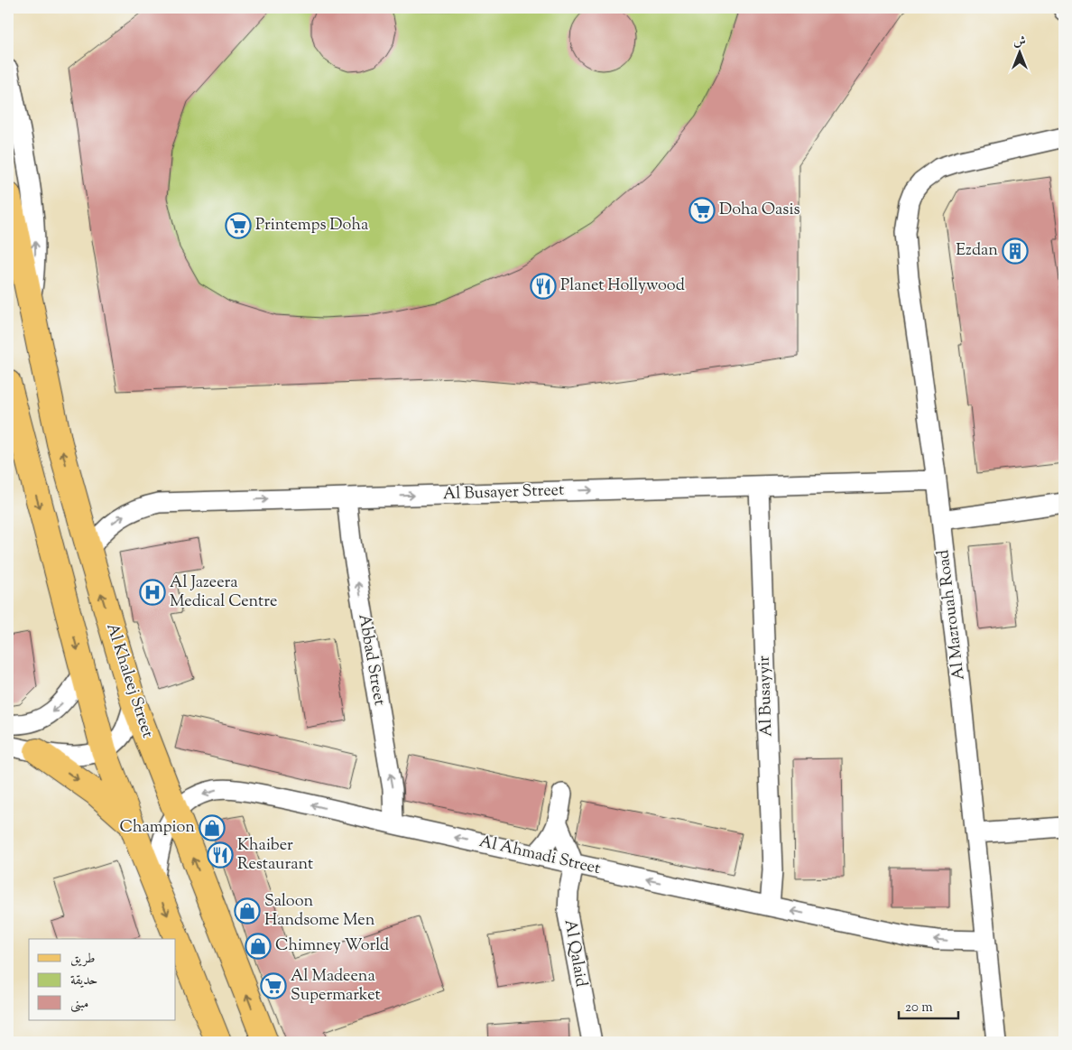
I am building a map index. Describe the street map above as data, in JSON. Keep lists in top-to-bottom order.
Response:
{
  "streets": {
    "main road": ["Al Khaleej Street"],
    "street": [
      "Al Busayer Street",
      "Al Mazrouah Road",
      "Abbad Street",
      "Al Busayyir",
      "Al Ahmadi Street",
      "Al Qalaid"
    ]
  },
  "crossings": [
    ["Al Busayer Street", "Al Mazrouah Road"],
    ["Al Busayer Street", "Abbad Street"],
    ["Al Busayer Street", "Al Khaleej Street"],
    ["Al Busayer Street", "Al Busayyir"],
    ["Al Mazrouah Road", "Al Ahmadi Street"],
    ["Abbad Street", "Al Ahmadi Street"],
    ["Al Khaleej Street", "Al Ahmadi Street"],
    ["Al Busayyir", "Al Ahmadi Street"],
    ["Al Ahmadi Street", "Al Qalaid"]
  ],
  "one_way": [
    "Al Busayer Street",
    "Abbad Street",
    "Al Khaleej Street",
    "Al Ahmadi Street"
  ],
  "places": {
    "supermarket": ["Doha Oasis", "Printemps Doha", "Al Madeena Supermarket"],
    "building": ["Ezdan"],
    "restaurant": ["Planet Hollywood", "Khaiber Restaurant"],
    "hospital": ["Al Jazeera Medical Centre"],
    "shop": ["Champion", "Saloon Handsome Men", "Chimney World"]
  },
  "legend": ["طريق", "حديقة", "مبنى"],
  "scale_bar": "20 m",
  "north": "top"
}
